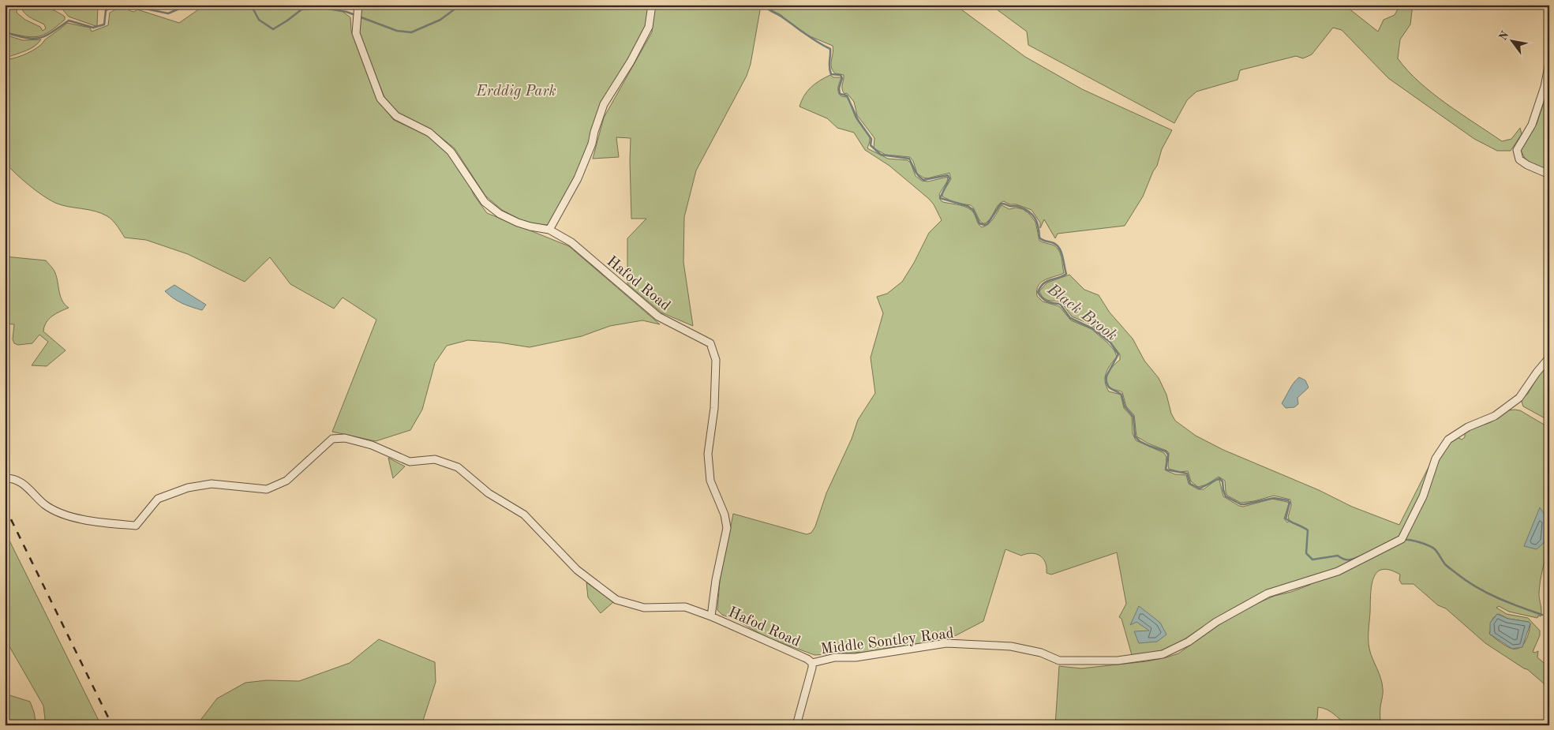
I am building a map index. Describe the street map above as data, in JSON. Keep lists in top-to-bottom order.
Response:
{
  "streets": {
    "street": ["Hafod Road", "Middle Sontley Road"]
  },
  "crossings": [
    ["Hafod Road", "Middle Sontley Road"]
  ],
  "water": ["Black Brook"],
  "parks": ["Erddig Park"],
  "north": "top left"
}
